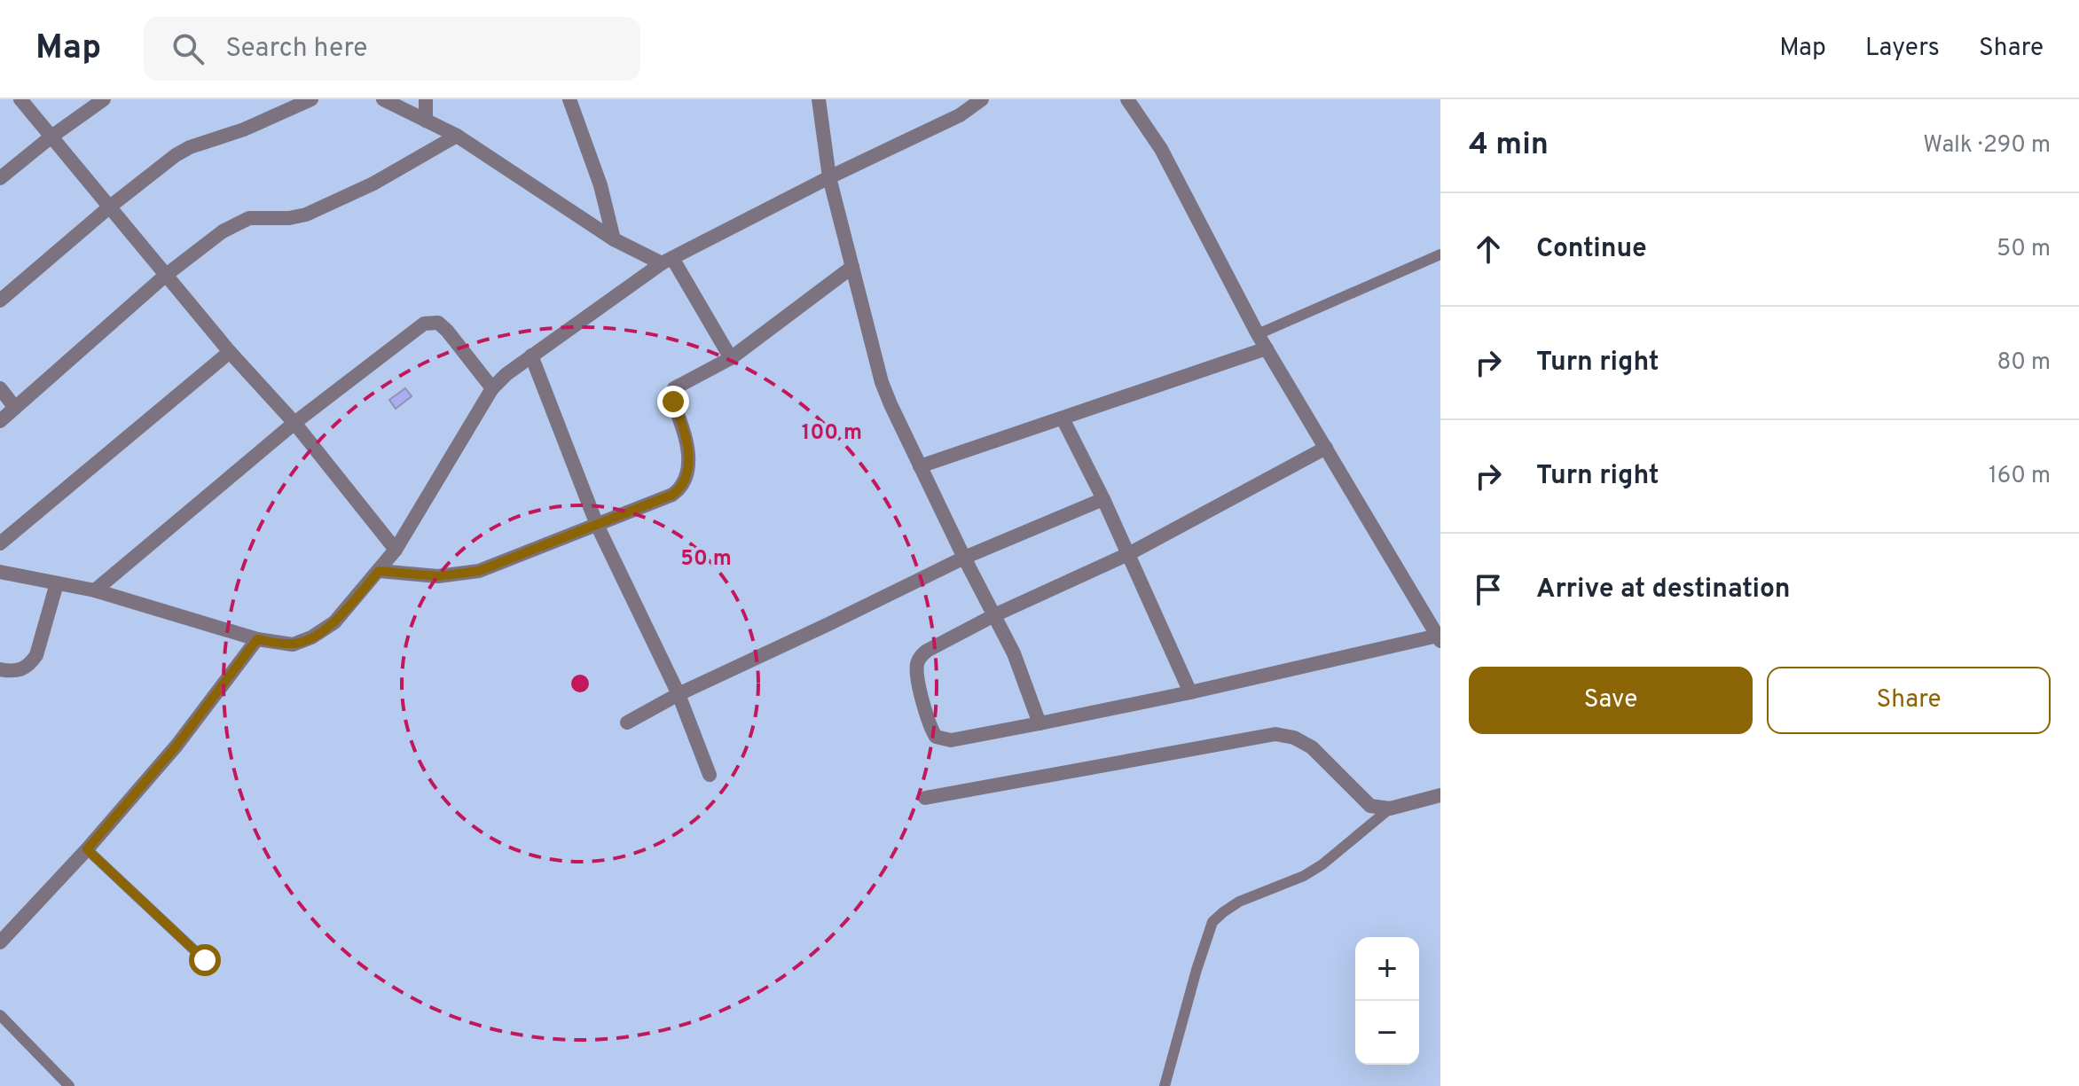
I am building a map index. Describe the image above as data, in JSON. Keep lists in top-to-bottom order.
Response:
{
  "page": {
    "header": "Map",
    "search": "Search here",
    "nav": ["Map", "Layers", "Share"],
    "heading": ["4 min", "Walk · 290 m"],
    "list": [
      ["Continue", "50 m"],
      ["Turn right", "80 m"],
      ["Turn right", "160 m"],
      "Arrive at destination"
    ],
    "buttons": ["Save", "Share"],
    "map_buttons": ["+", "−"]
  },
  "rings": ["100 m", "50 m"]
}
